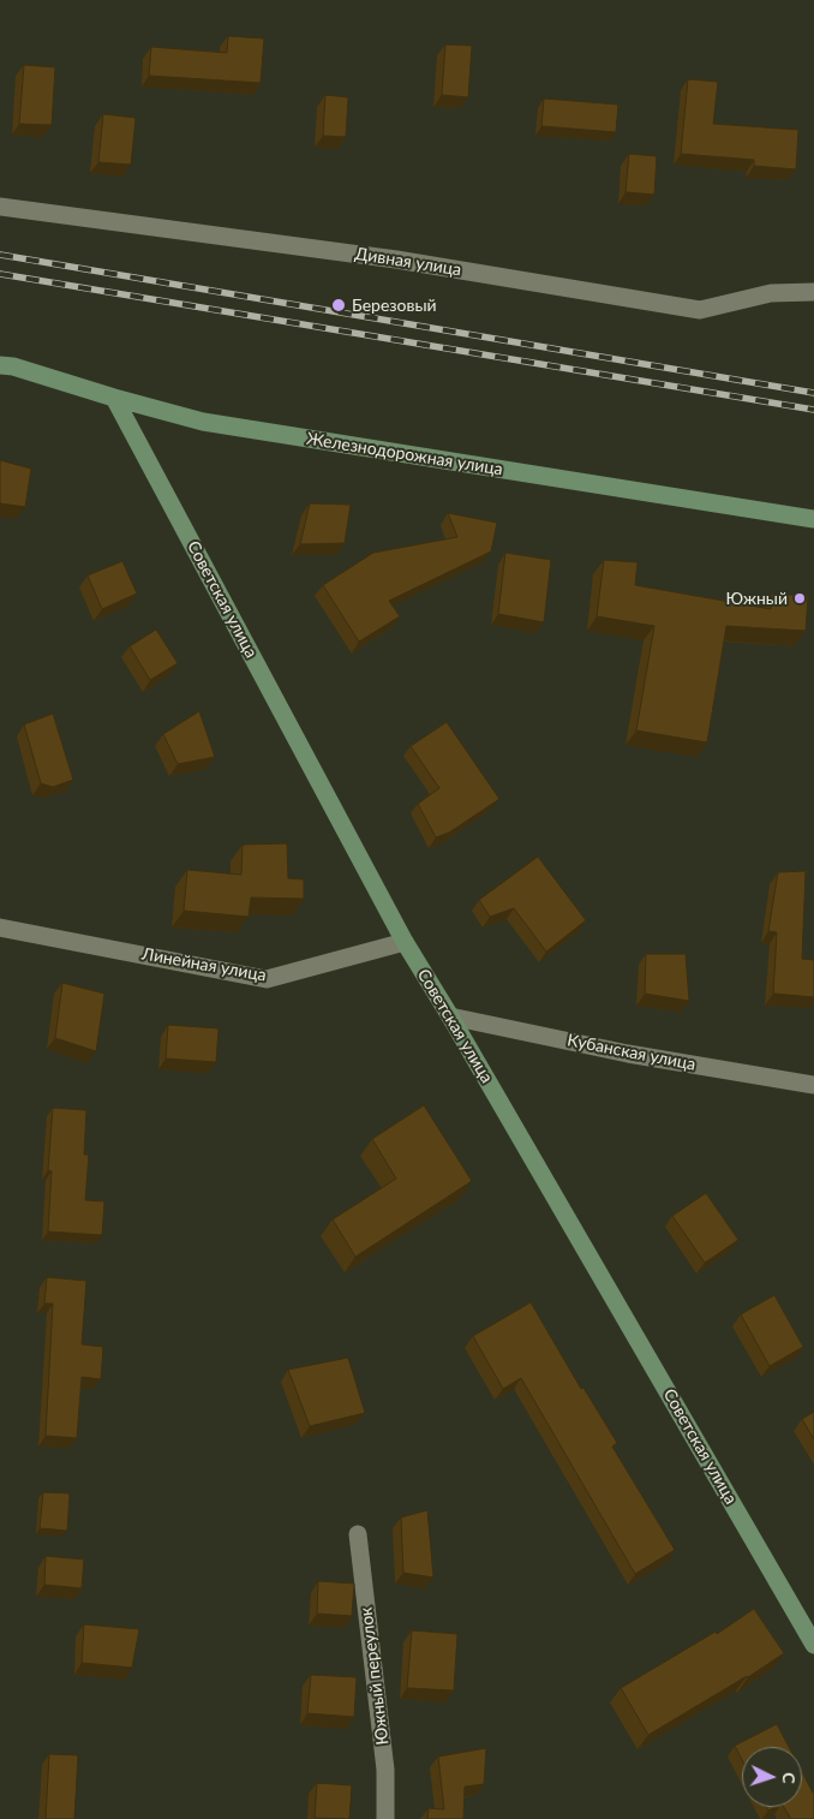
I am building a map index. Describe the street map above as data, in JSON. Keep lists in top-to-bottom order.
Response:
{
  "streets": {
    "street": [
      "Дивная улица",
      "Железнодорожная улица",
      "Советская улица",
      "Линейная улица",
      "Кубанская улица",
      "Южный переулок"
    ]
  },
  "crossings": [
    ["Железнодорожная улица", "Советская улица"],
    ["Советская улица", "Линейная улица"],
    ["Советская улица", "Кубанская улица"]
  ],
  "places": ["Березовый", "Южный"],
  "north": "right"
}
